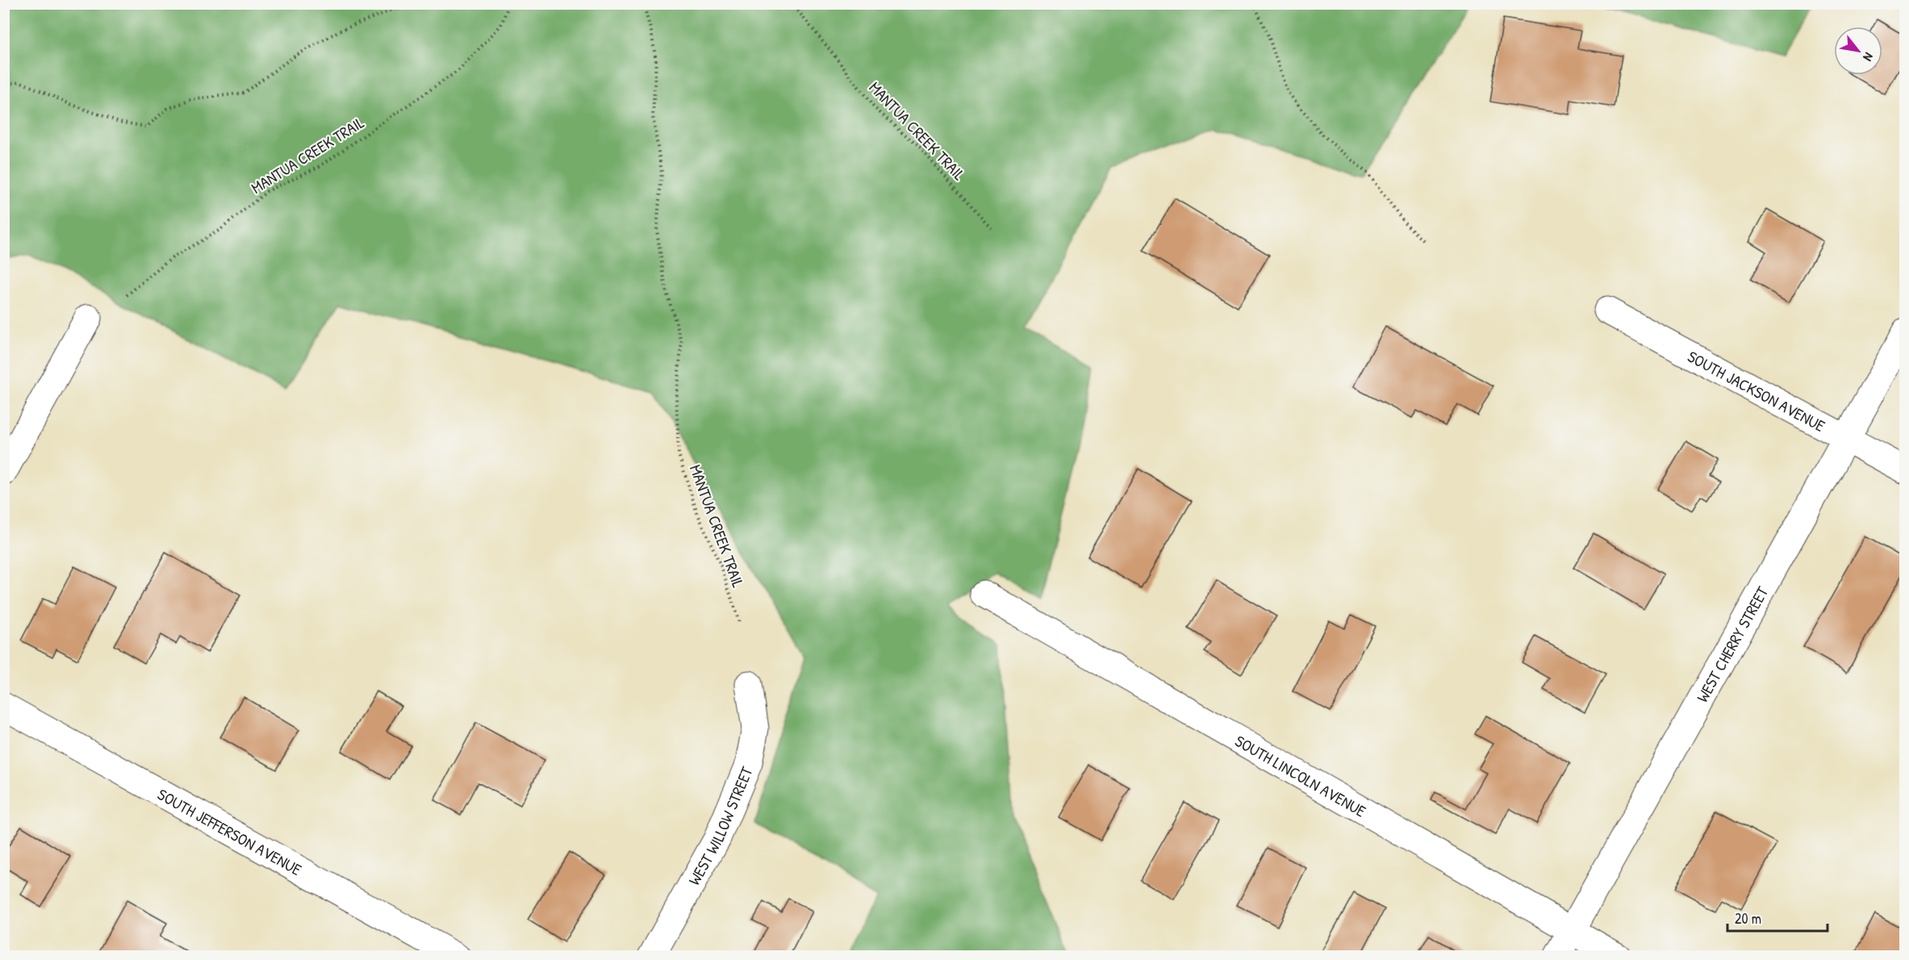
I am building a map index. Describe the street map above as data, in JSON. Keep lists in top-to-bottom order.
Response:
{
  "streets": {
    "street": [
      "SOUTH JACKSON AVENUE",
      "WEST CHERRY STREET",
      "SOUTH LINCOLN AVENUE",
      "WEST WILLOW STREET",
      "SOUTH JEFFERSON AVENUE"
    ],
    "path": ["MANTUA CREEK TRAIL"]
  },
  "crossings": [
    ["SOUTH JACKSON AVENUE", "WEST CHERRY STREET"],
    ["WEST CHERRY STREET", "SOUTH LINCOLN AVENUE"]
  ],
  "scale_bar": "20 m",
  "north": "bottom right"
}
